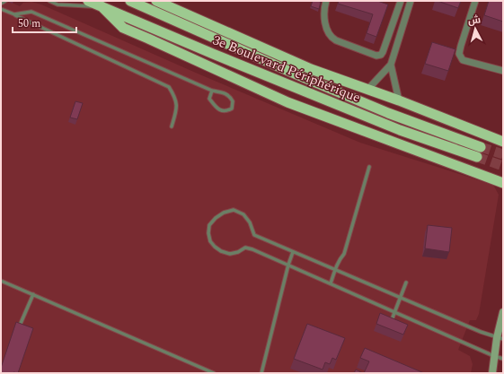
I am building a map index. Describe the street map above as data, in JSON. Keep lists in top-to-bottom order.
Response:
{
  "streets": {
    "highway": ["3e Boulevard Périphérique"]
  },
  "scale_bar": "50 m",
  "north": "top"
}
